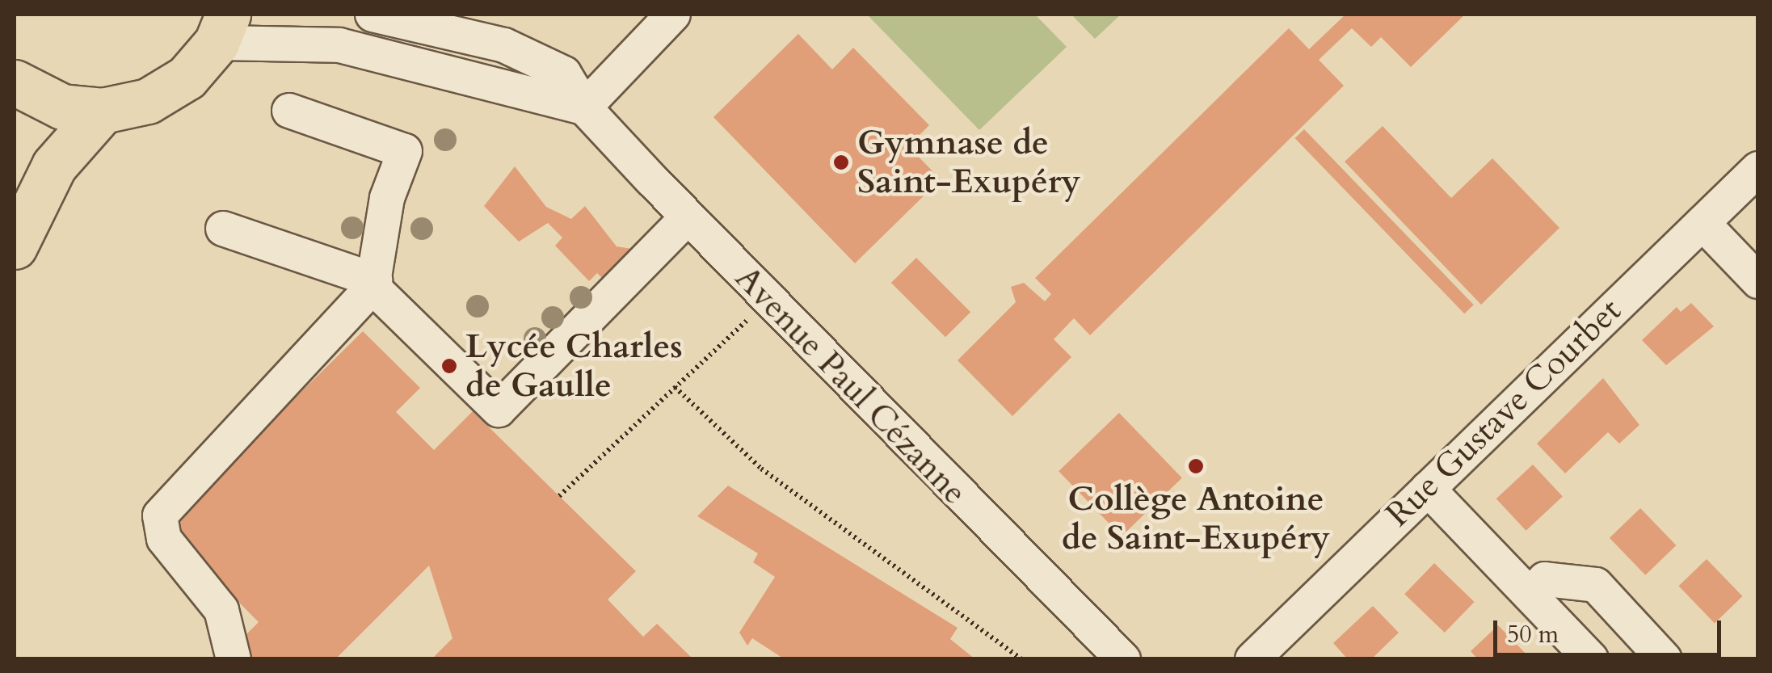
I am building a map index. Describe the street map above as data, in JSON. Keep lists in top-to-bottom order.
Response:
{
  "streets": {
    "street": ["Avenue Paul Cézanne", "Rue Gustave Courbet"]
  },
  "places": ["Gymnase de Saint-Exupéry", "Lycée Charles de Gaulle", "Collège Antoine de Saint-Exupéry"],
  "scale_bar": "50 m"
}
